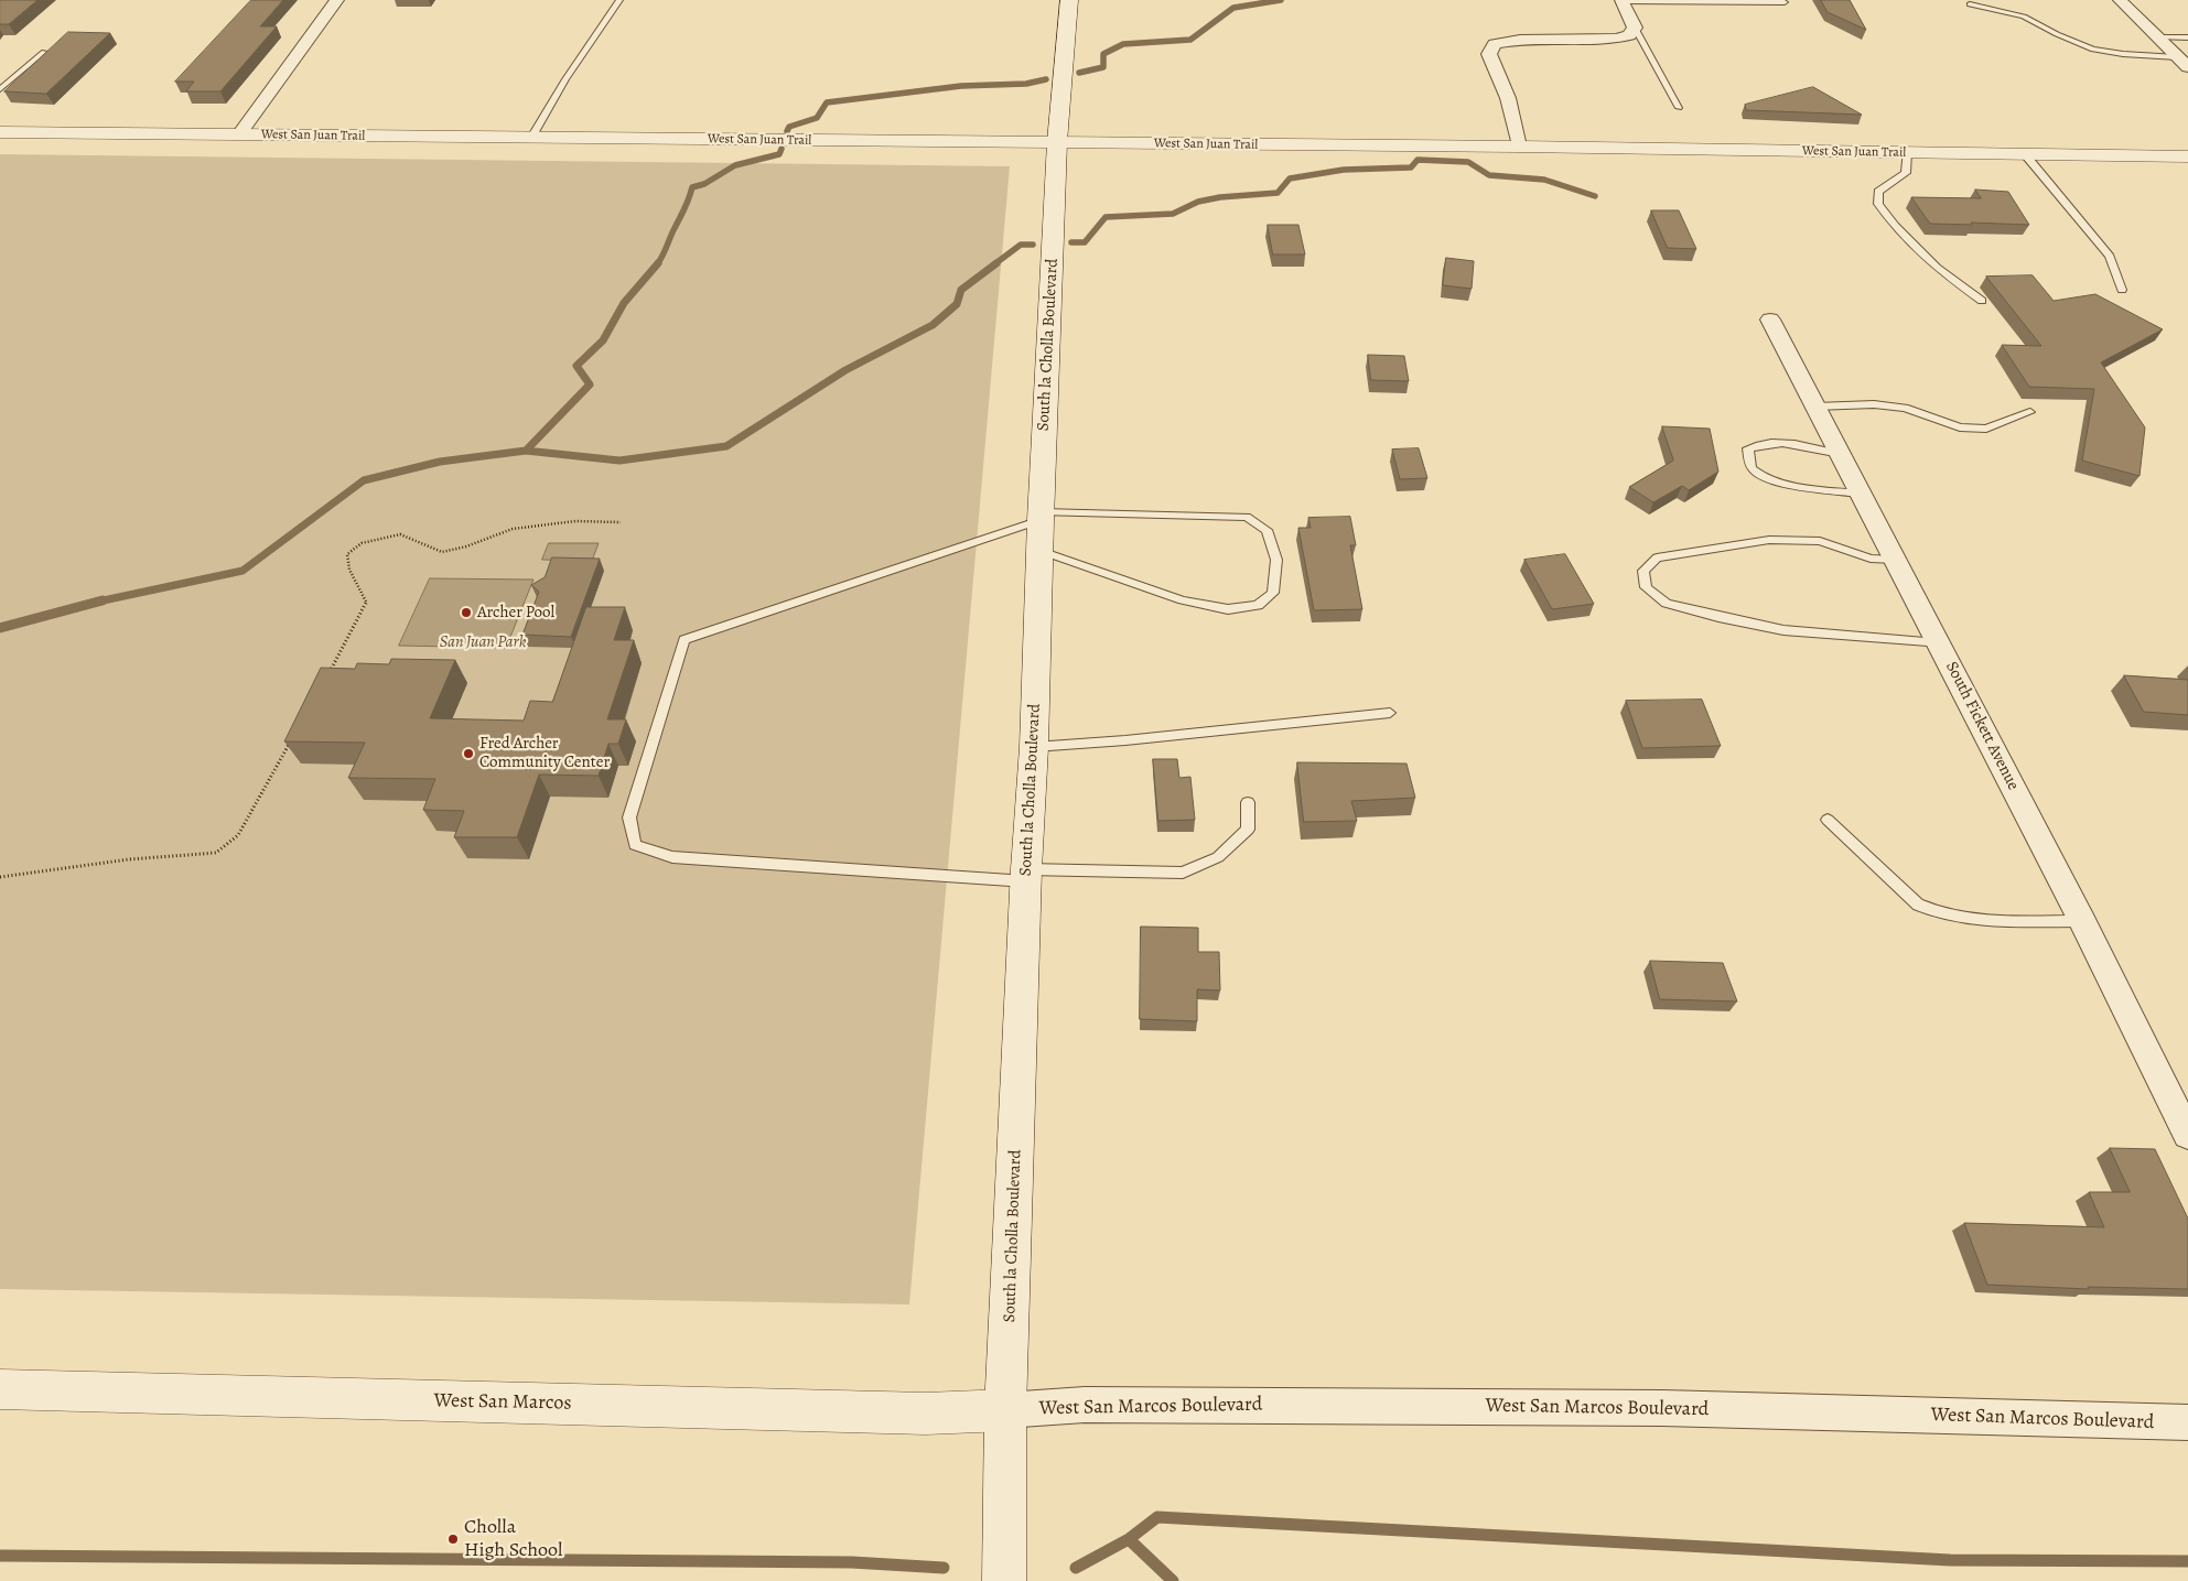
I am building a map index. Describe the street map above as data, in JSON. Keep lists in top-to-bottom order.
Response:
{
  "streets": {
    "street": [
      "West San Juan Trail",
      "South la Cholla Boulevard",
      "South Fickett Avenue",
      "West San Marcos",
      "West San Marcos Boulevard"
    ]
  },
  "crossings": [
    ["West San Juan Trail", "South la Cholla Boulevard"],
    ["South la Cholla Boulevard", "West San Marcos"],
    ["South la Cholla Boulevard", "West San Marcos Boulevard"],
    ["West San Marcos", "West San Marcos Boulevard"]
  ],
  "parks": ["San Juan Park"],
  "places": ["Archer Pool", "Fred Archer Community Center", "Cholla High School"]
}
